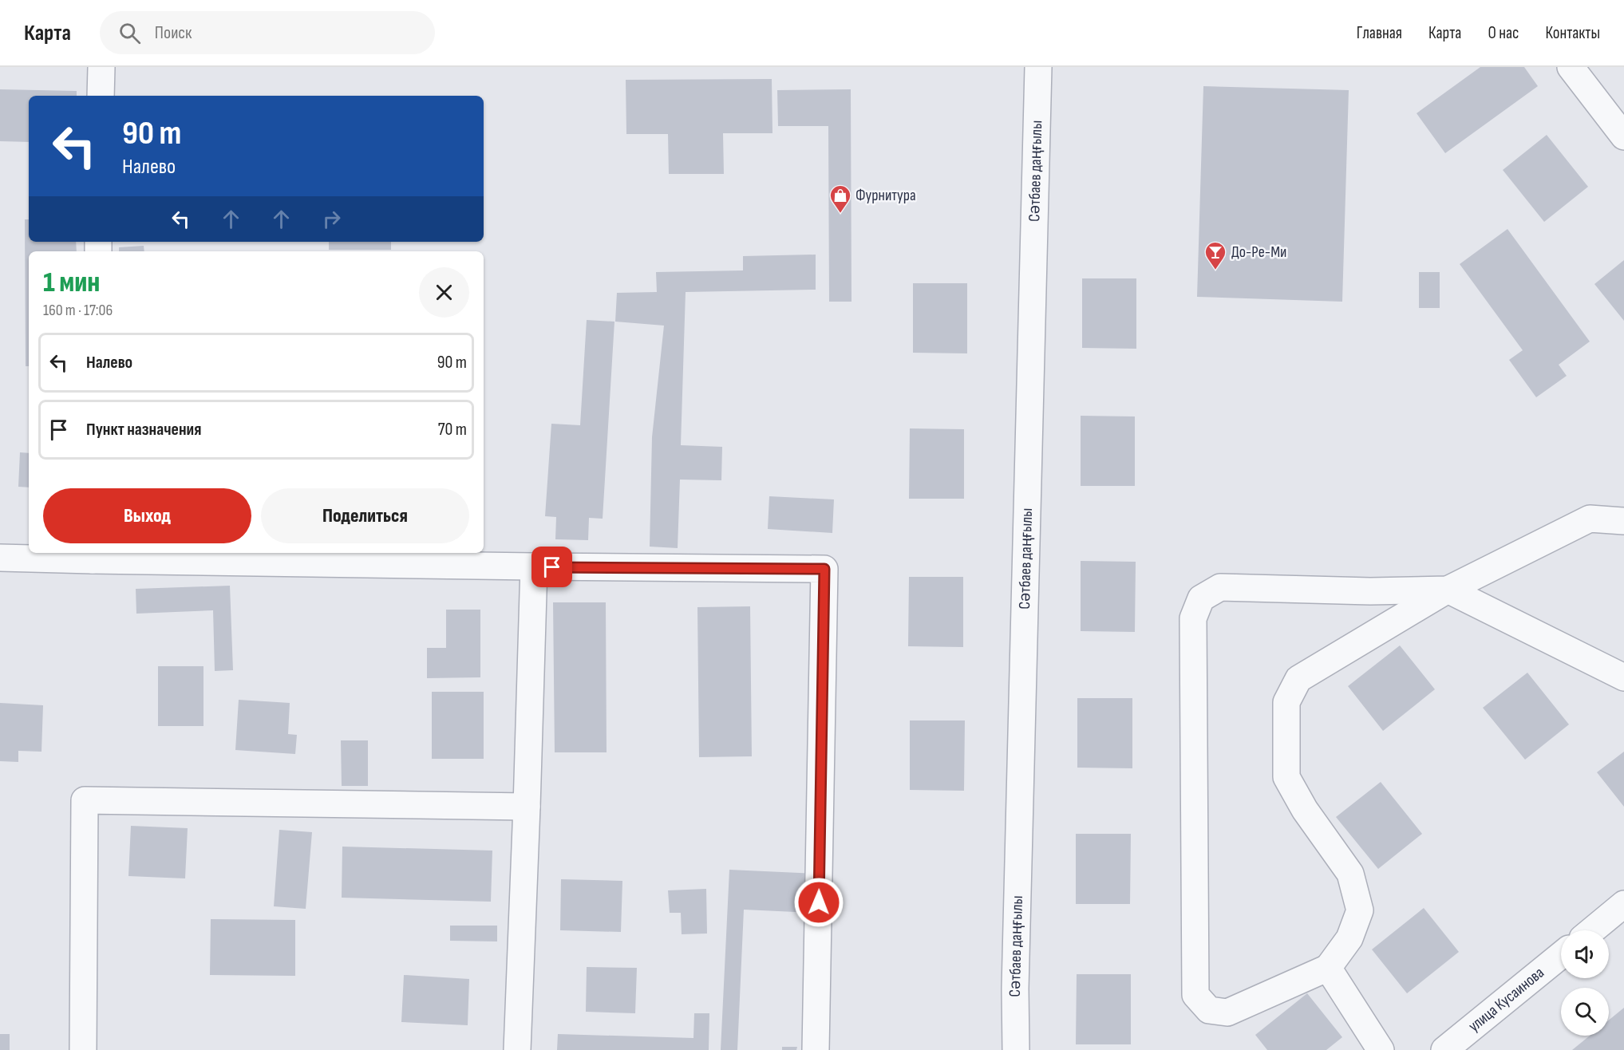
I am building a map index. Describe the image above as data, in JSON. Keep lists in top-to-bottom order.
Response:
{
  "streets": {
    "street": ["Сәтбаев даңғылы", "улица Кусаинова"]
  },
  "places": {
    "shop": ["Фурнитура"],
    "bar": ["До-Ре-Ми"]
  },
  "page": {
    "header": "Карта",
    "search": "Поиск",
    "nav": [
      "Главная",
      "Карта",
      "О нас",
      "Контакты"
    ],
    "turn": ["90 m", "Налево"],
    "heading": ["1 мин", "160 m · 17:06"],
    "list": [
      {
        "name": "Налево",
        "value": "90 m"
      },
      {
        "name": "Пункт назначения",
        "value": "70 m"
      }
    ],
    "buttons": ["Выход", "Поделиться"]
  }
}
